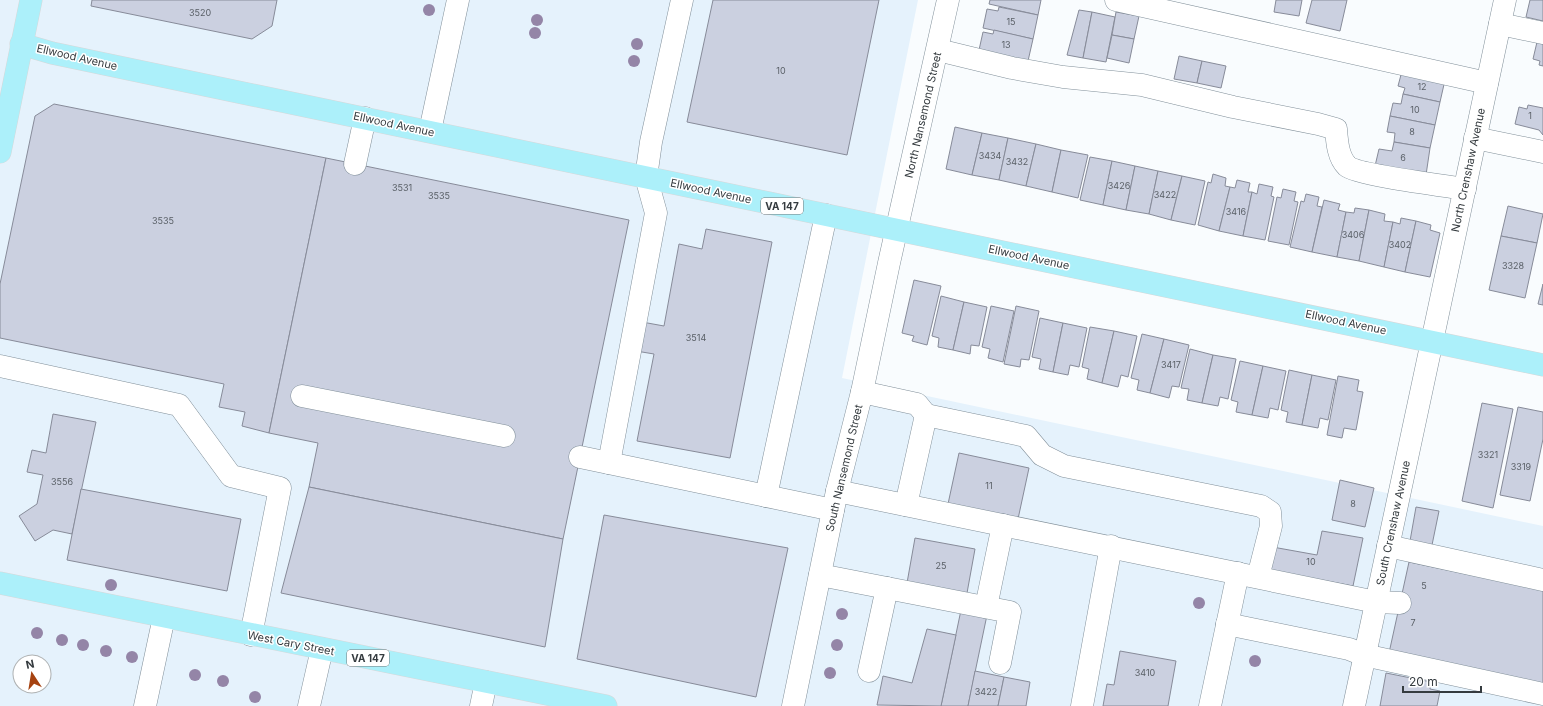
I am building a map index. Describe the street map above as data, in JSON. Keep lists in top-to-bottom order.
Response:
{
  "streets": {
    "main road": ["Ellwood Avenue", "VA 147", "West Cary Street"],
    "street": [
      "North Nansemond Street",
      "North Crenshaw Avenue",
      "South Nansemond Street",
      "South Crenshaw Avenue"
    ]
  },
  "crossings": [
    ["Ellwood Avenue", "North Nansemond Street"],
    ["Ellwood Avenue", "North Crenshaw Avenue"],
    ["Ellwood Avenue", "South Nansemond Street"],
    ["Ellwood Avenue", "South Crenshaw Avenue"],
    ["North Nansemond Street", "South Nansemond Street"],
    ["North Crenshaw Avenue", "South Crenshaw Avenue"]
  ],
  "house_numbers": [
    "3520",
    "15",
    "13",
    "10",
    "12",
    "10",
    "1",
    "8",
    "3434",
    "6",
    "3432",
    "3426",
    "3531",
    "3422",
    "3535",
    "3416",
    "3535",
    "3406",
    "3402",
    "3328",
    "3514",
    "3417",
    "3321",
    "3319",
    "3556",
    "11",
    "8",
    "10",
    "25",
    "5",
    "7",
    "3410",
    "3422"
  ],
  "scale_bar": "20 m",
  "north": "top"
}
